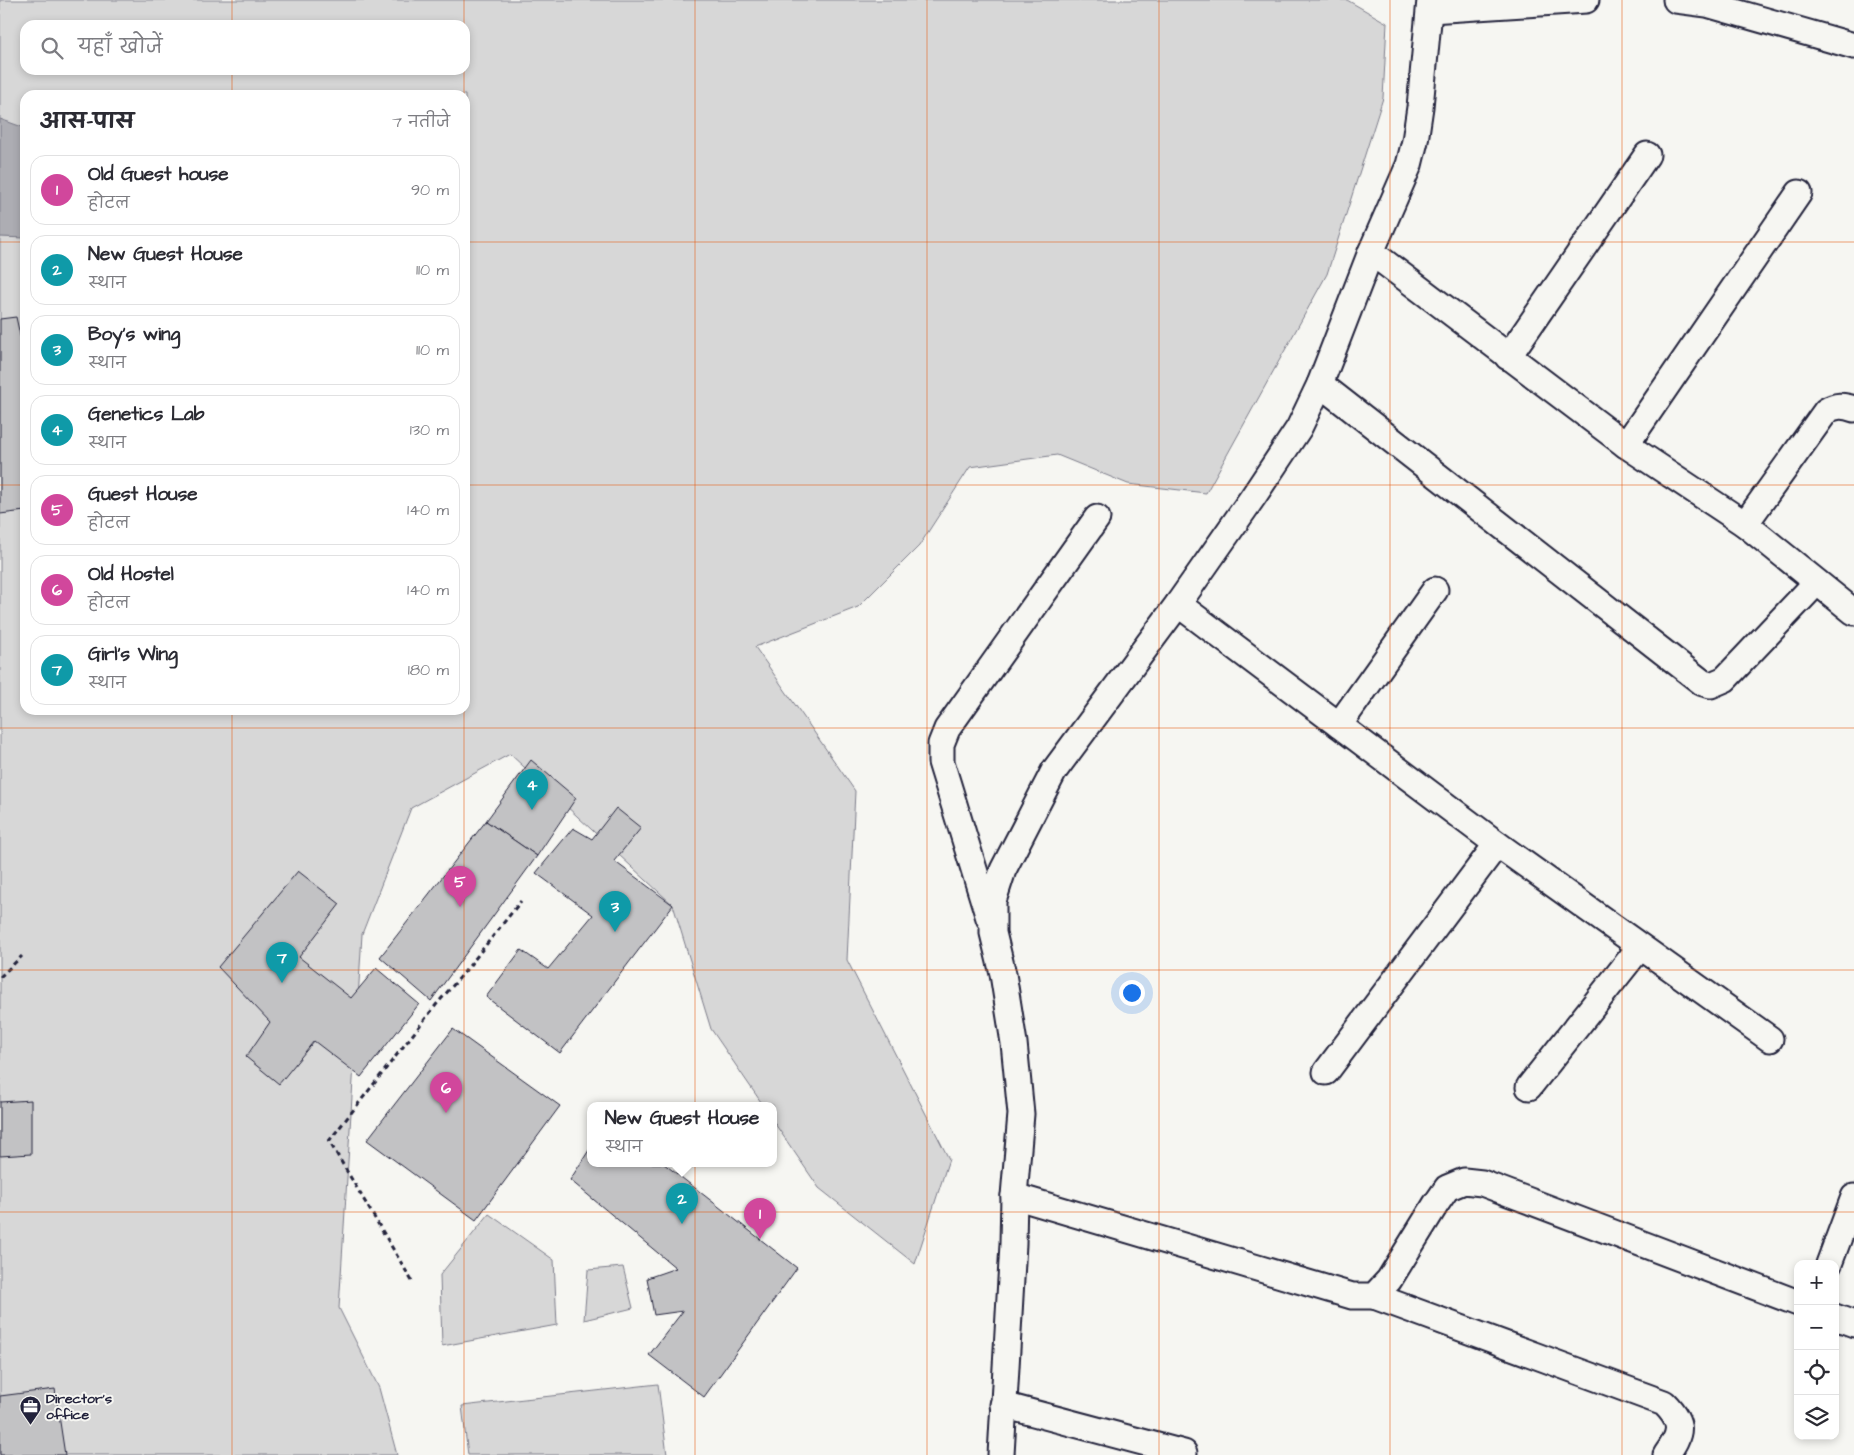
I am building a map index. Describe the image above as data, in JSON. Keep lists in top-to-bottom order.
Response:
{
  "places": {
    "office": ["Director's office"]
  },
  "page": {
    "search": "यहाँ खोजें",
    "heading": ["आस-पास", "7 नतीजे"],
    "list": [
      {
        "mark": "1",
        "name": "Old Guest house",
        "note": "होटल",
        "value": "90 m"
      },
      {
        "mark": "2",
        "name": "New Guest House",
        "note": "स्थान",
        "value": "110 m"
      },
      {
        "mark": "3",
        "name": "Boy's wing",
        "note": "स्थान",
        "value": "110 m"
      },
      {
        "mark": "4",
        "name": "Genetics Lab",
        "note": "स्थान",
        "value": "130 m"
      },
      {
        "mark": "5",
        "name": "Guest House",
        "note": "होटल",
        "value": "140 m"
      },
      {
        "mark": "6",
        "name": "Old Hostel",
        "note": "होटल",
        "value": "140 m"
      },
      {
        "mark": "7",
        "name": "Girl's Wing",
        "note": "स्थान",
        "value": "180 m"
      }
    ],
    "pins": [
      "4",
      "5",
      "3",
      "7",
      "6",
      "2",
      "1"
    ],
    "popup": ["New Guest House", "स्थान"],
    "map_buttons": ["+", "−"]
  }
}
